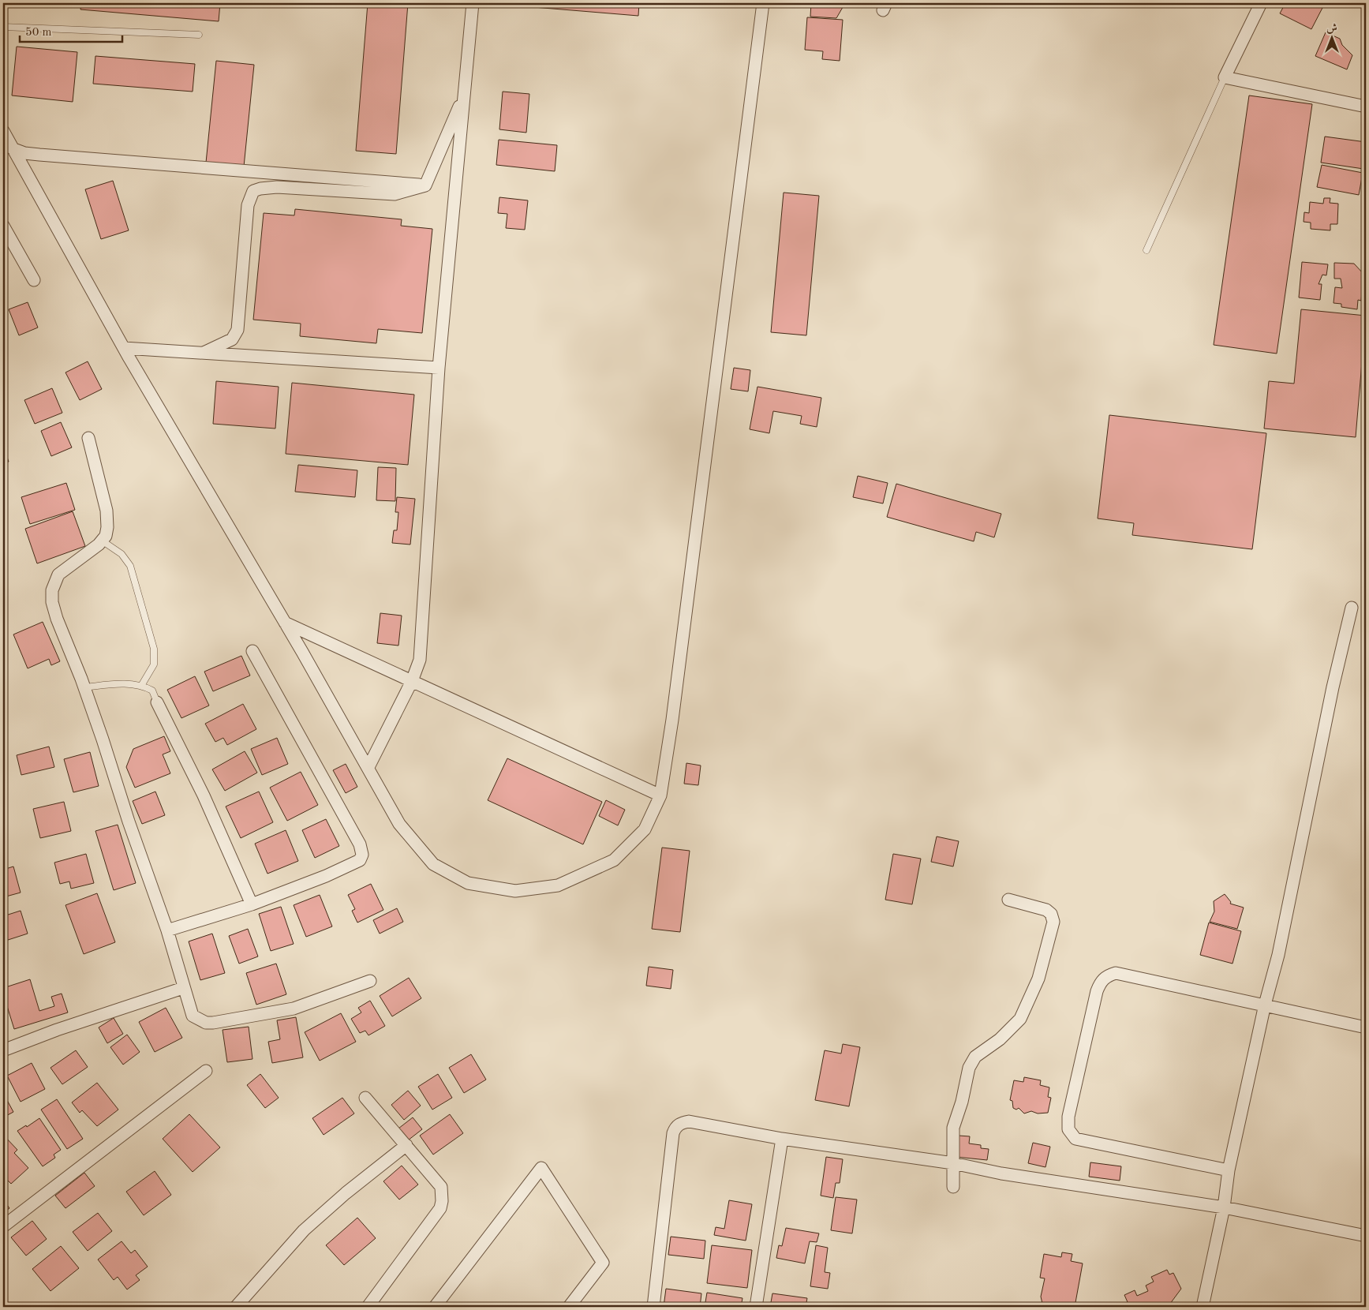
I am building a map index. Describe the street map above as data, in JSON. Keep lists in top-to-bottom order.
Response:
{
  "scale_bar": "50 m",
  "north": "top"
}
